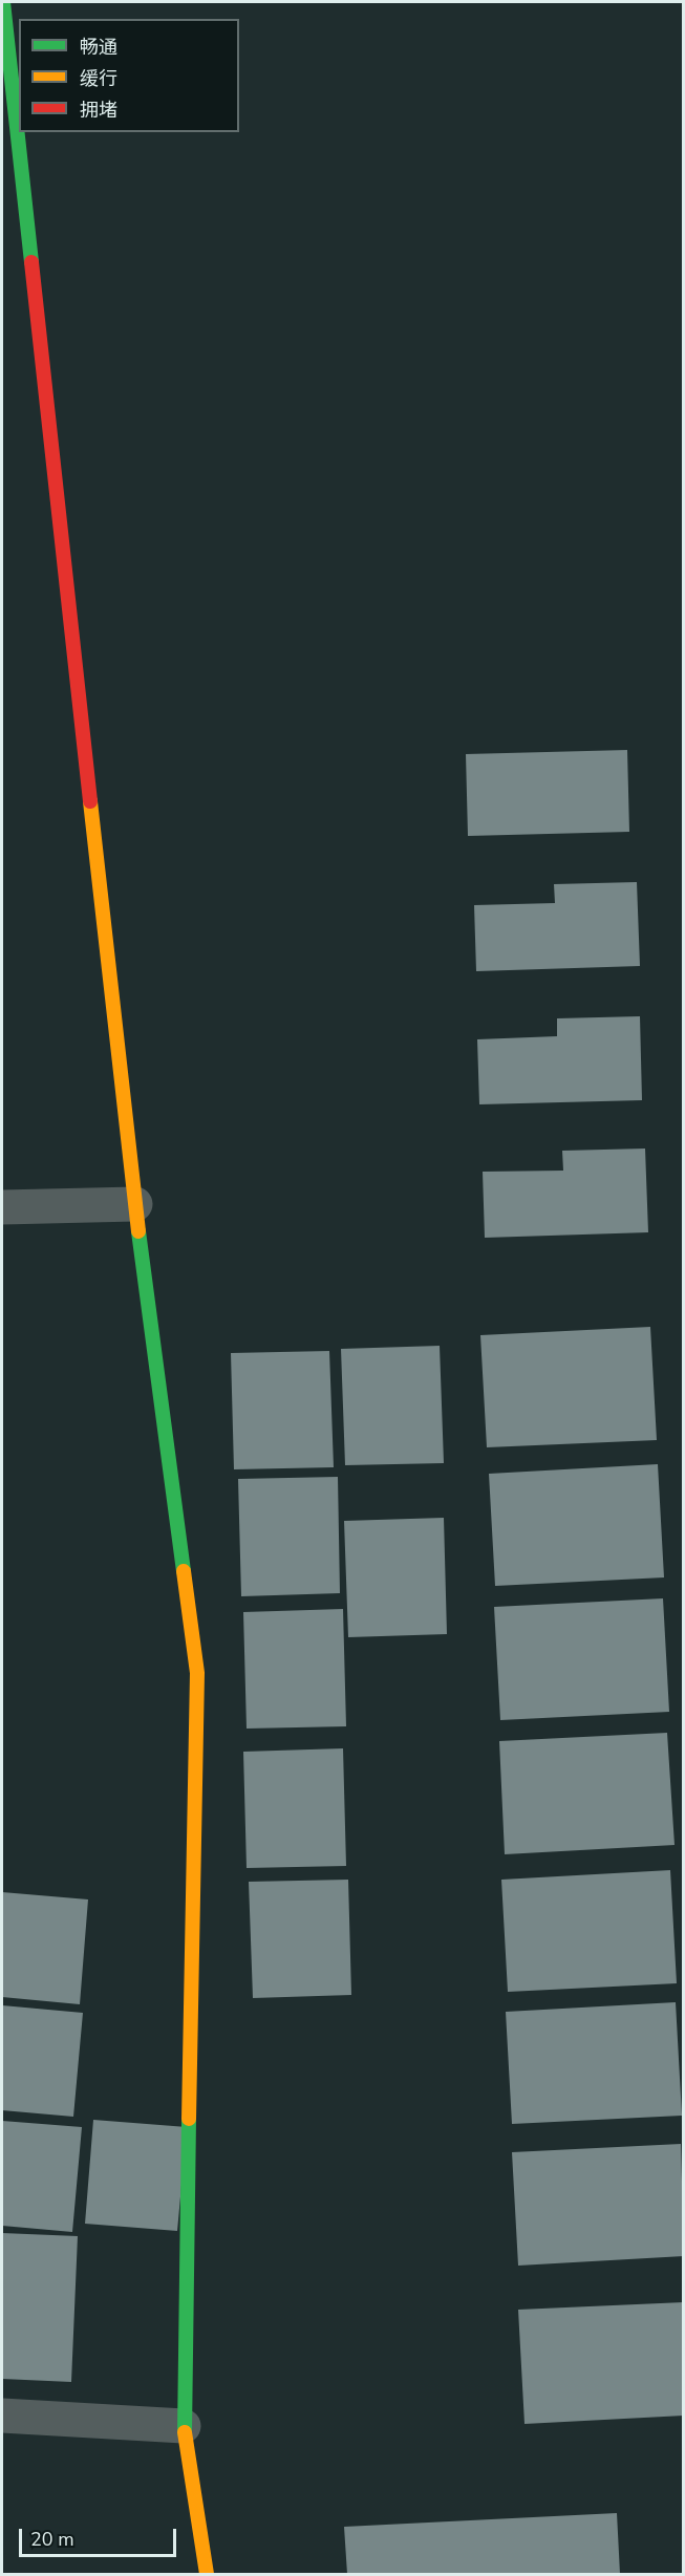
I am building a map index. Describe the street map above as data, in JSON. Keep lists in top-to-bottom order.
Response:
{
  "legend": ["畅通", "缓行", "拥堵"],
  "scale_bar": "20 m"
}
